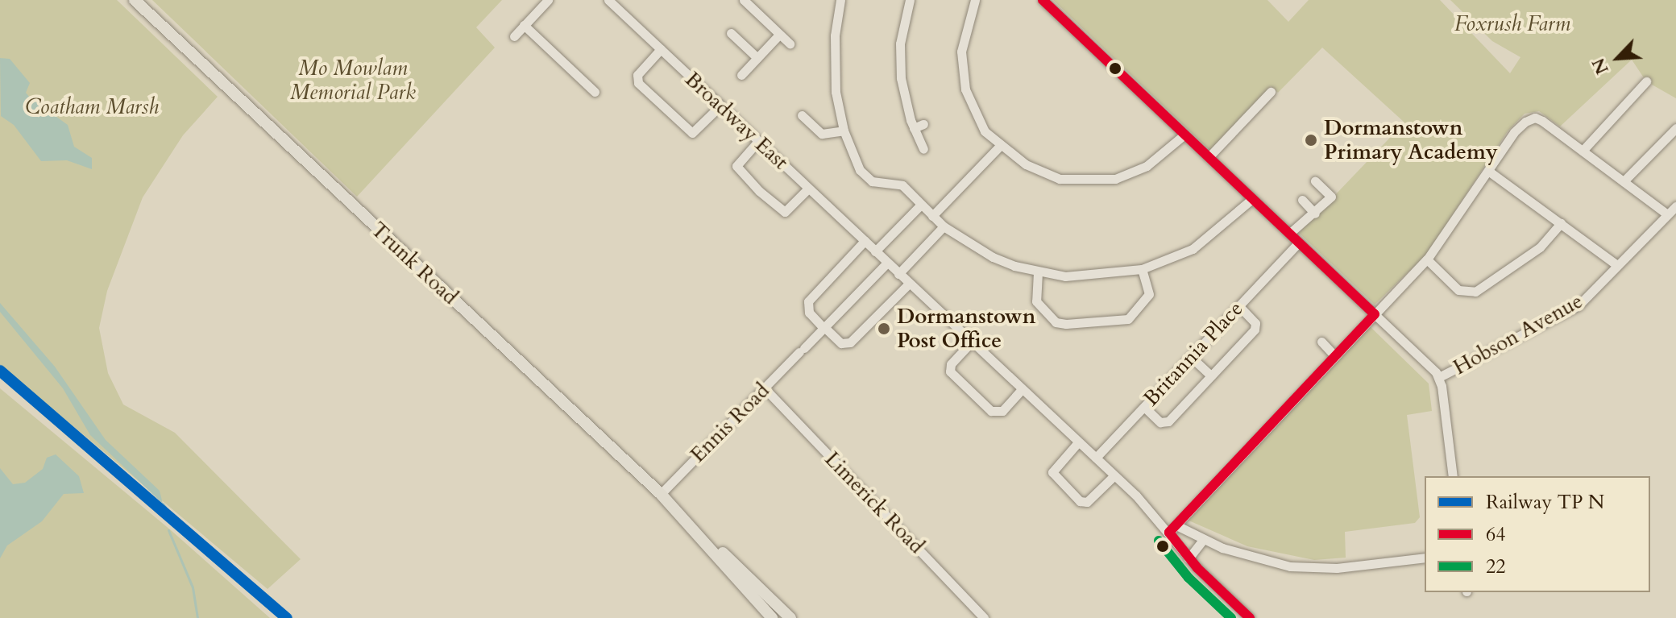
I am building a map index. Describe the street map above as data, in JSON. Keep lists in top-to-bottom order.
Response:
{
  "streets": {
    "main road": ["Trunk Road"],
    "street": [
      "Broadway East",
      "Hobson Avenue",
      "Britannia Place",
      "Ennis Road",
      "Limerick Road"
    ]
  },
  "crossings": [
    ["Broadway East", "Britannia Place"],
    ["Broadway East", "Ennis Road"],
    ["Trunk Road", "Ennis Road"],
    ["Ennis Road", "Limerick Road"]
  ],
  "parks": ["Foxrush Farm", "Mo Mowlam Memorial Park", "Coatham Marsh"],
  "places": ["Dormanstown Primary Academy", "Dormanstown Post Office"],
  "lines": ["transit line 64", "transit line 22"],
  "legend": ["Railway TP N", "64", "22"],
  "north": "bottom left"
}
